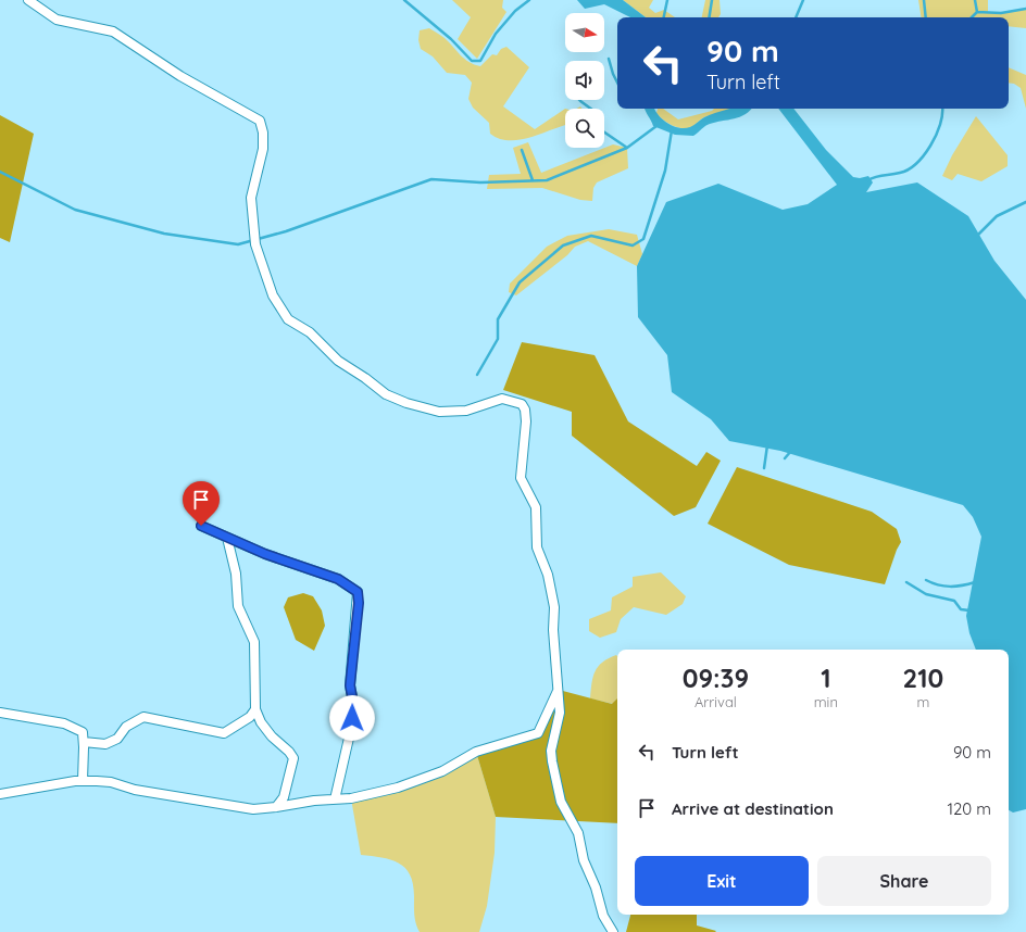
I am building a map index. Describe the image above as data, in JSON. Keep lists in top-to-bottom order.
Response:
{
  "north": "right",
  "page": {
    "turn": ["90 m", "Turn left"],
    "eta": [
      "09:39",
      "Arrival",
      "1",
      "min",
      "210",
      "m"
    ],
    "list": [
      {
        "name": "Turn left",
        "value": "90 m"
      },
      {
        "name": "Arrive at destination",
        "value": "120 m"
      }
    ],
    "buttons": ["Exit", "Share"]
  }
}
